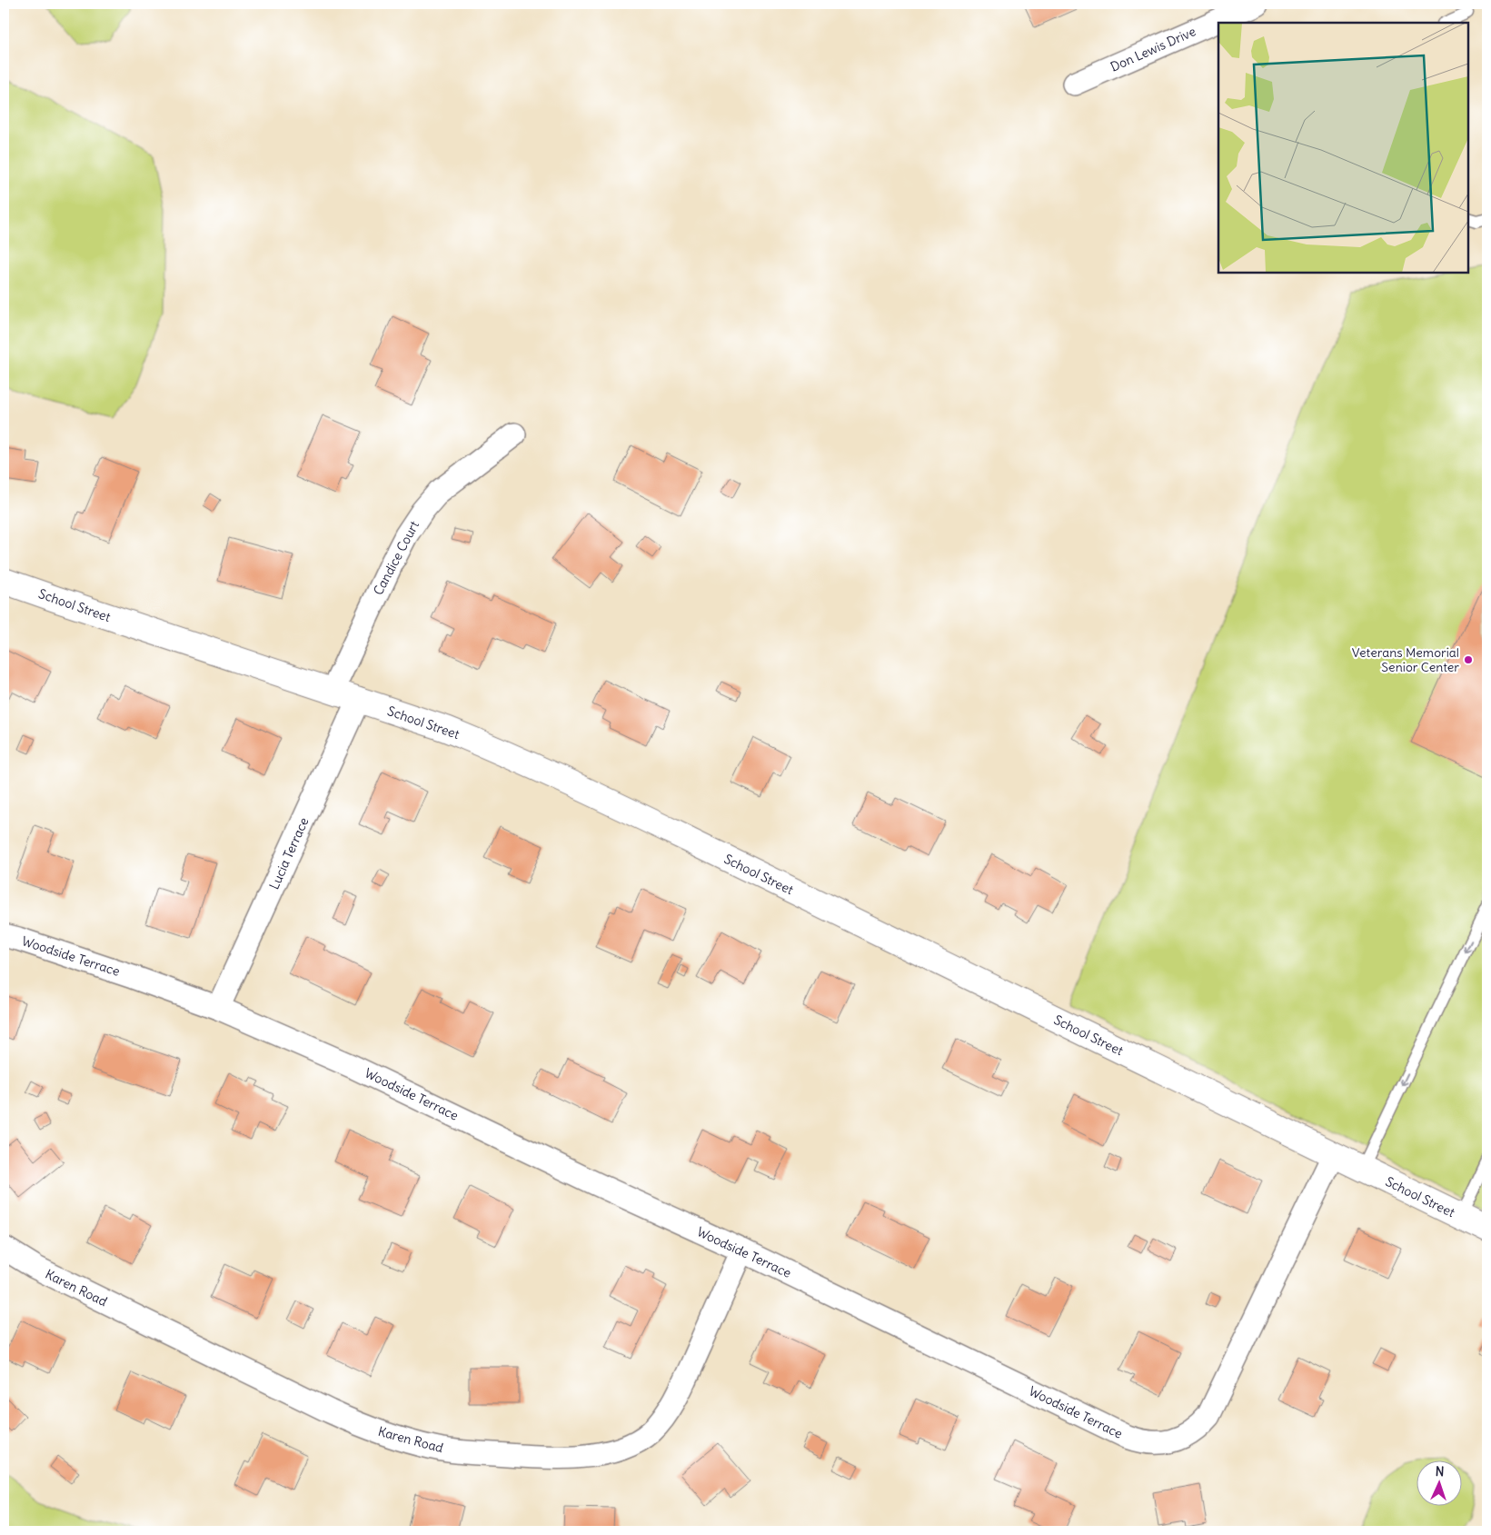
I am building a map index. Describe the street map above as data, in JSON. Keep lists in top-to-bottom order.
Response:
{
  "streets": {
    "street": [
      "Don Lewis Drive",
      "Candice Court",
      "School Street",
      "Lucia Terrace",
      "Woodside Terrace",
      "Karen Road"
    ]
  },
  "crossings": [
    ["Candice Court", "School Street"],
    ["School Street", "Lucia Terrace"],
    ["School Street", "Woodside Terrace"],
    ["Lucia Terrace", "Woodside Terrace"],
    ["Woodside Terrace", "Karen Road"]
  ],
  "places": ["Veterans Memorial Senior Center"],
  "north": "top"
}
